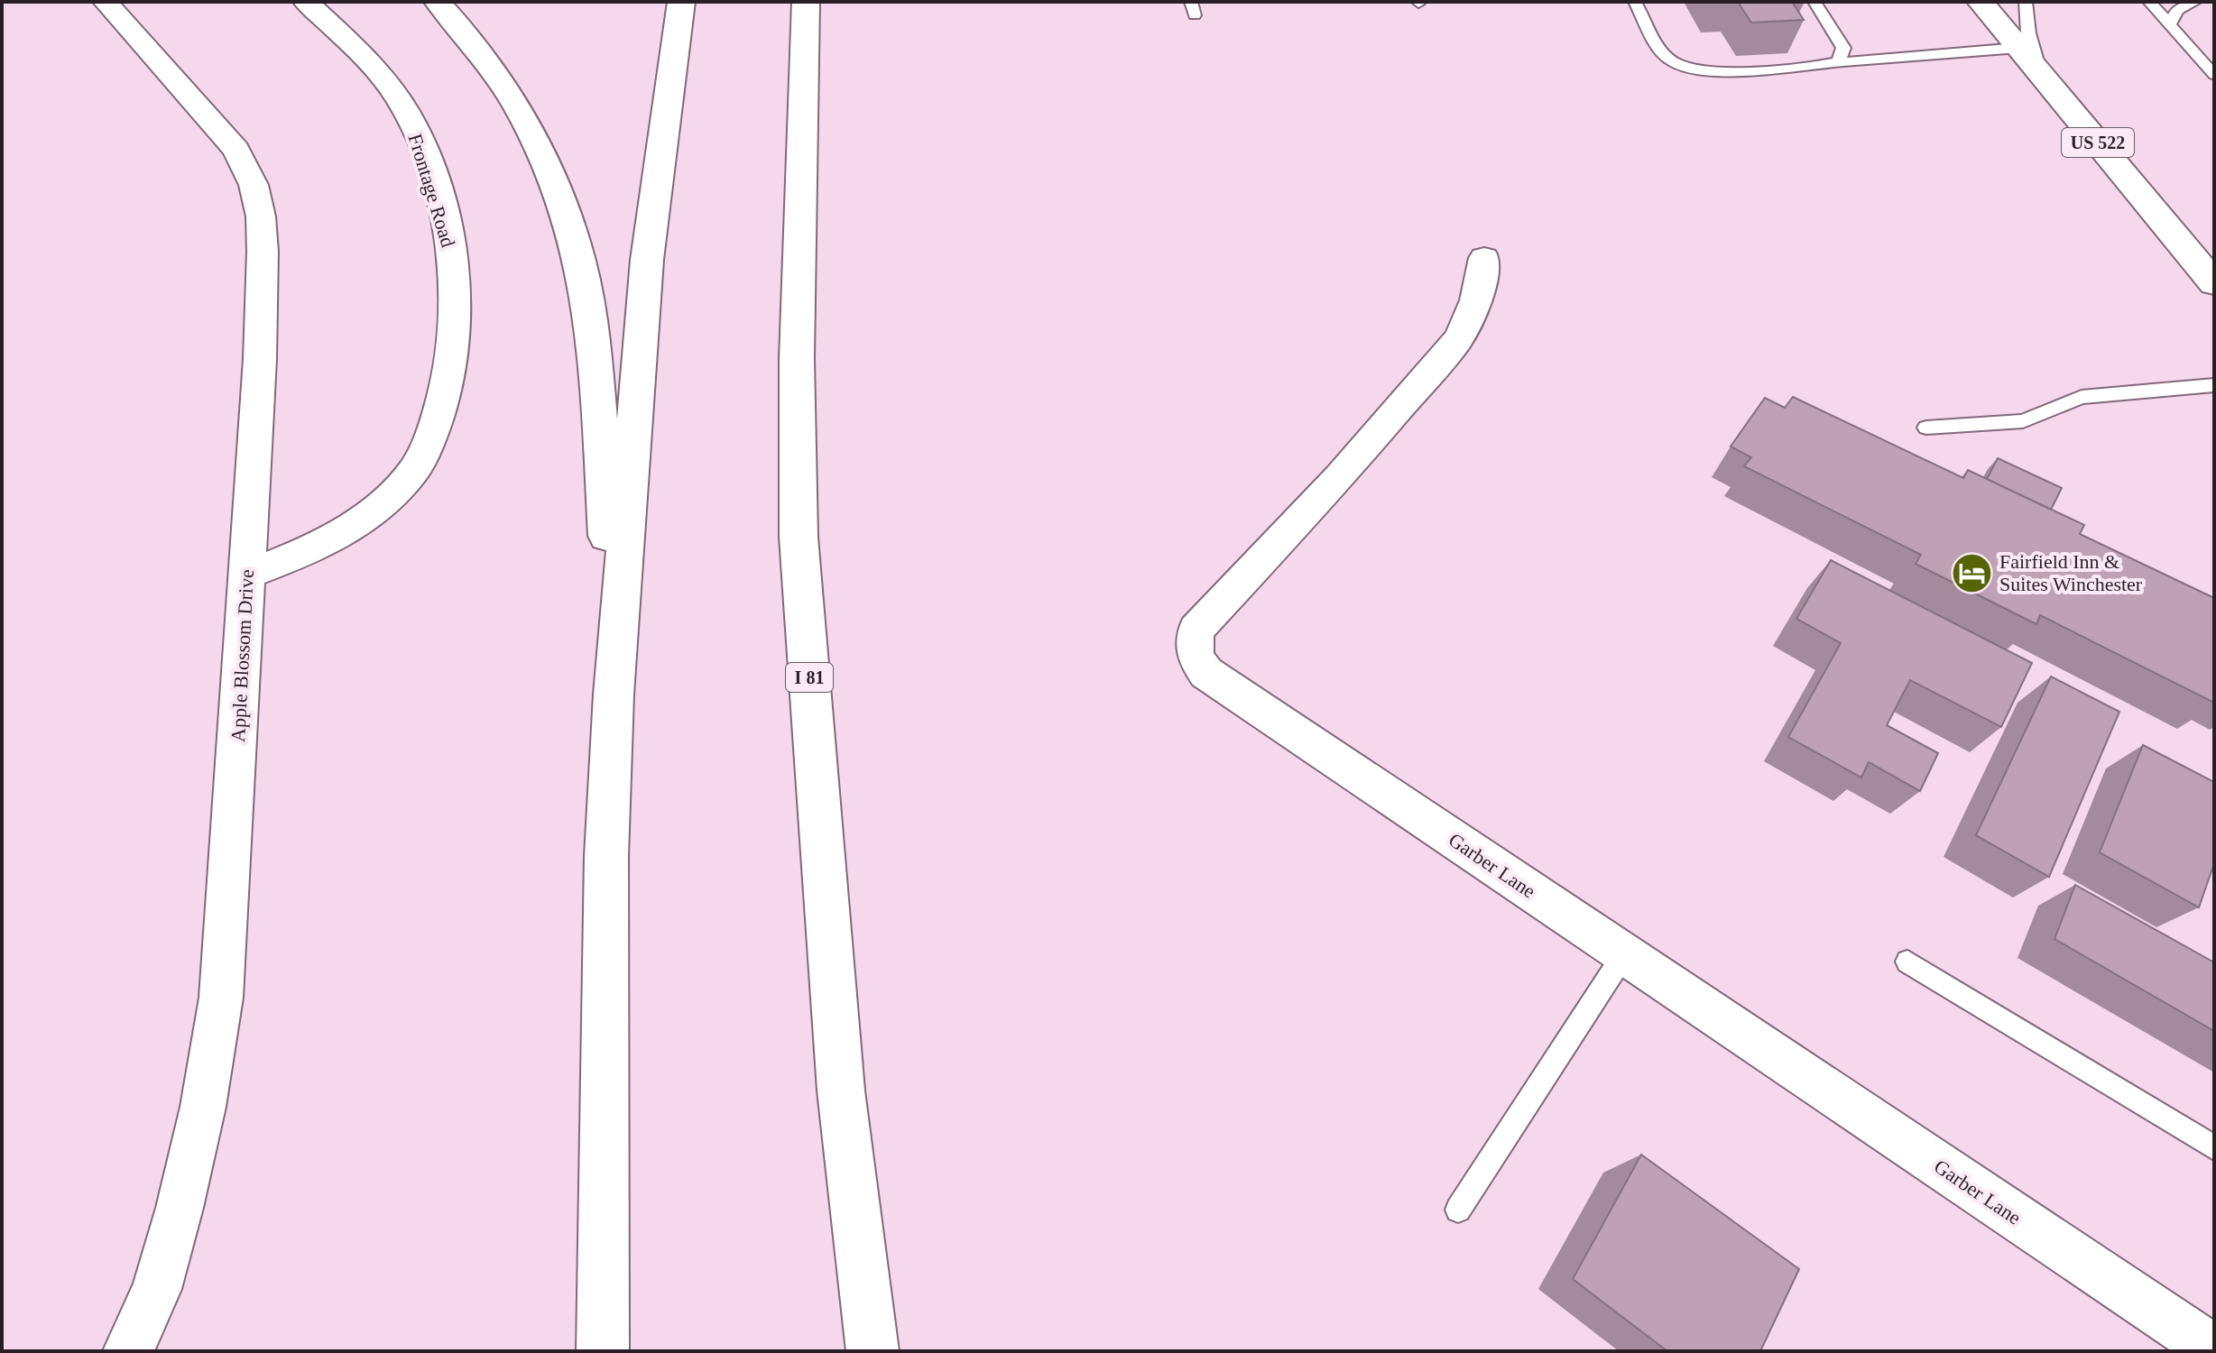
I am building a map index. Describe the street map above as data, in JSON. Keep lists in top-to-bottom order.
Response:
{
  "streets": {
    "highway": ["US 522", "I 81"],
    "street": ["Frontage Road", "Apple Blossom Drive", "Garber Lane"]
  },
  "crossings": [
    ["Frontage Road", "Apple Blossom Drive"]
  ],
  "places": {
    "hotel": ["Fairfield Inn & Suites Winchester"]
  }
}
